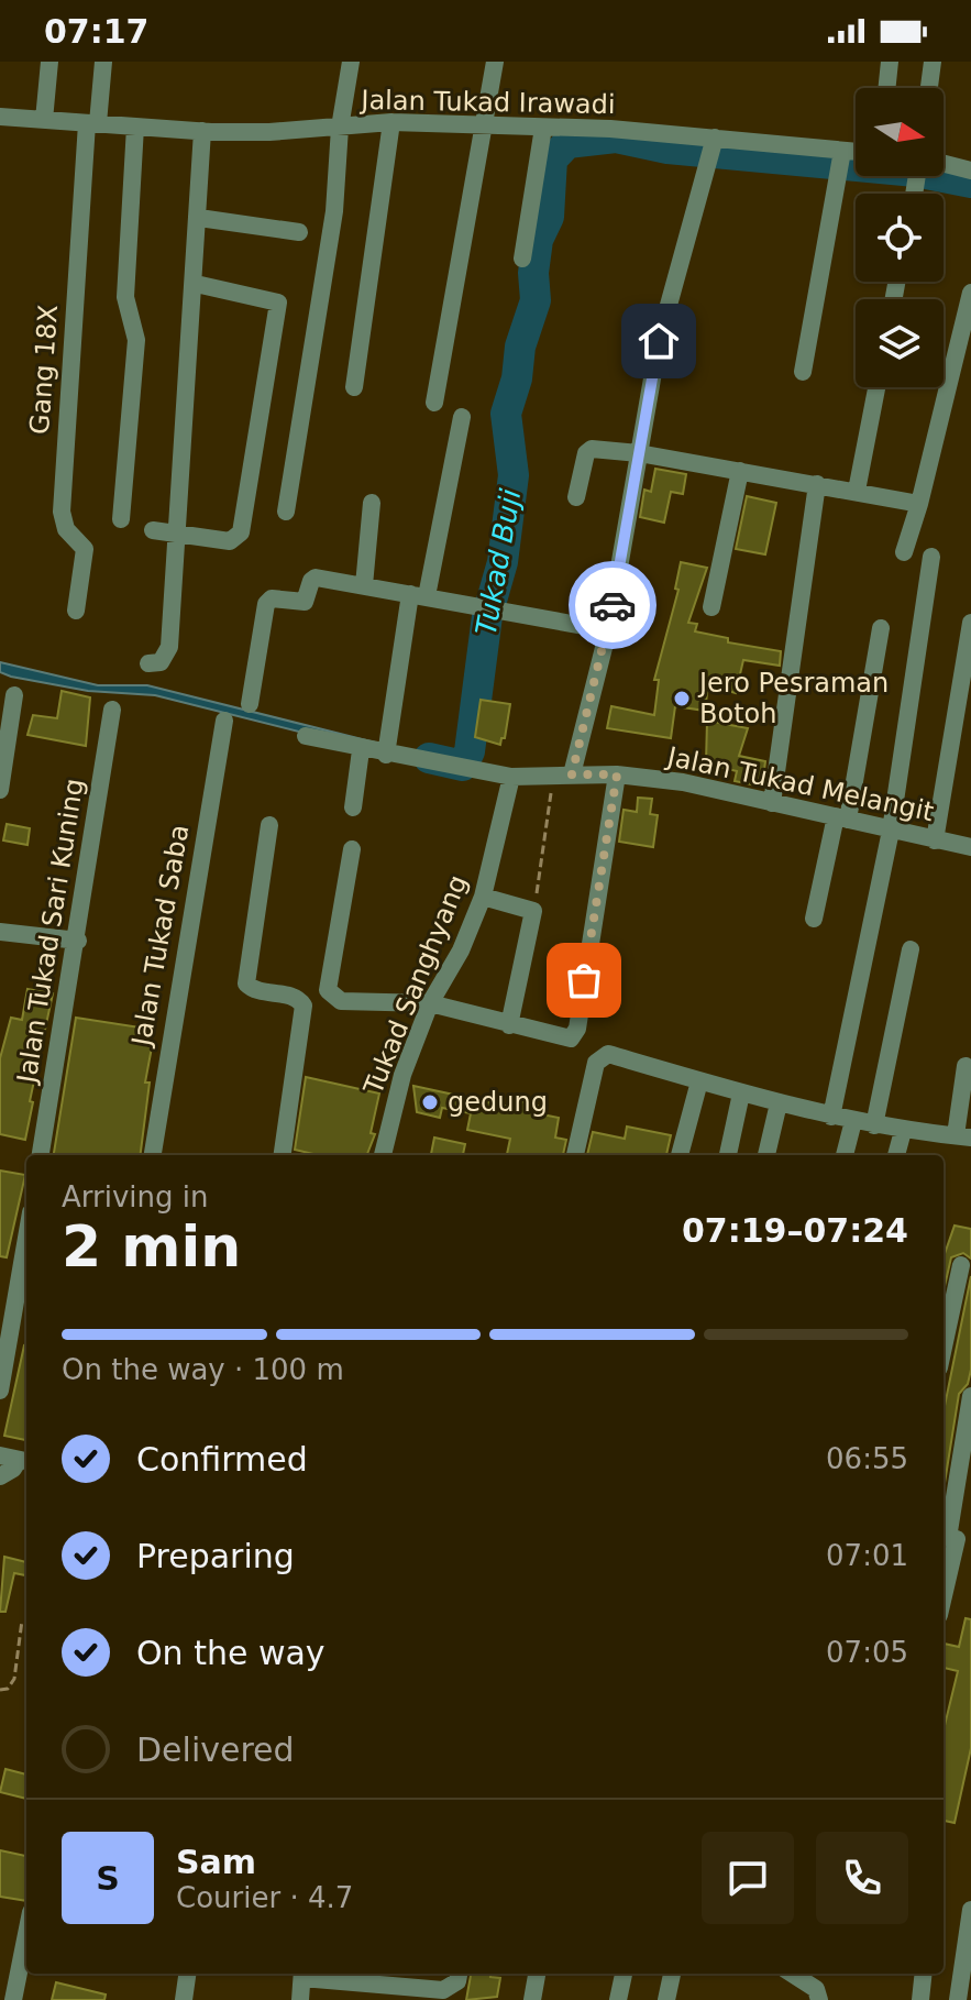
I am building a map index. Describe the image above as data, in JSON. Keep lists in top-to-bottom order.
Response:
{
  "streets": {
    "street": [
      "Jalan Tukad Irawadi",
      "Gang 18X",
      "Jalan Tukad Melangit",
      "Jalan Tukad Sari Kuning",
      "Jalan Tukad Saba",
      "Tukad Sanghyang"
    ]
  },
  "crossings": [
    ["Jalan Tukad Irawadi", "Gang 18X"],
    ["Jalan Tukad Melangit", "Tukad Sanghyang"]
  ],
  "water": ["Tukad Buji"],
  "places": ["Jero Pesraman Botoh", "gedung"],
  "north": "right",
  "page": {
    "status": "07:17",
    "heading": ["2 min", "Arriving in", "07:19–07:24"],
    "panel": ["Sam", "Courier · 4.7"],
    "bar": "On the way · 100 m",
    "list": [
      ["Confirmed", "06:55"],
      ["Preparing", "07:01"],
      ["On the way", "07:05"],
      "Delivered"
    ],
    "round": "S"
  }
}
